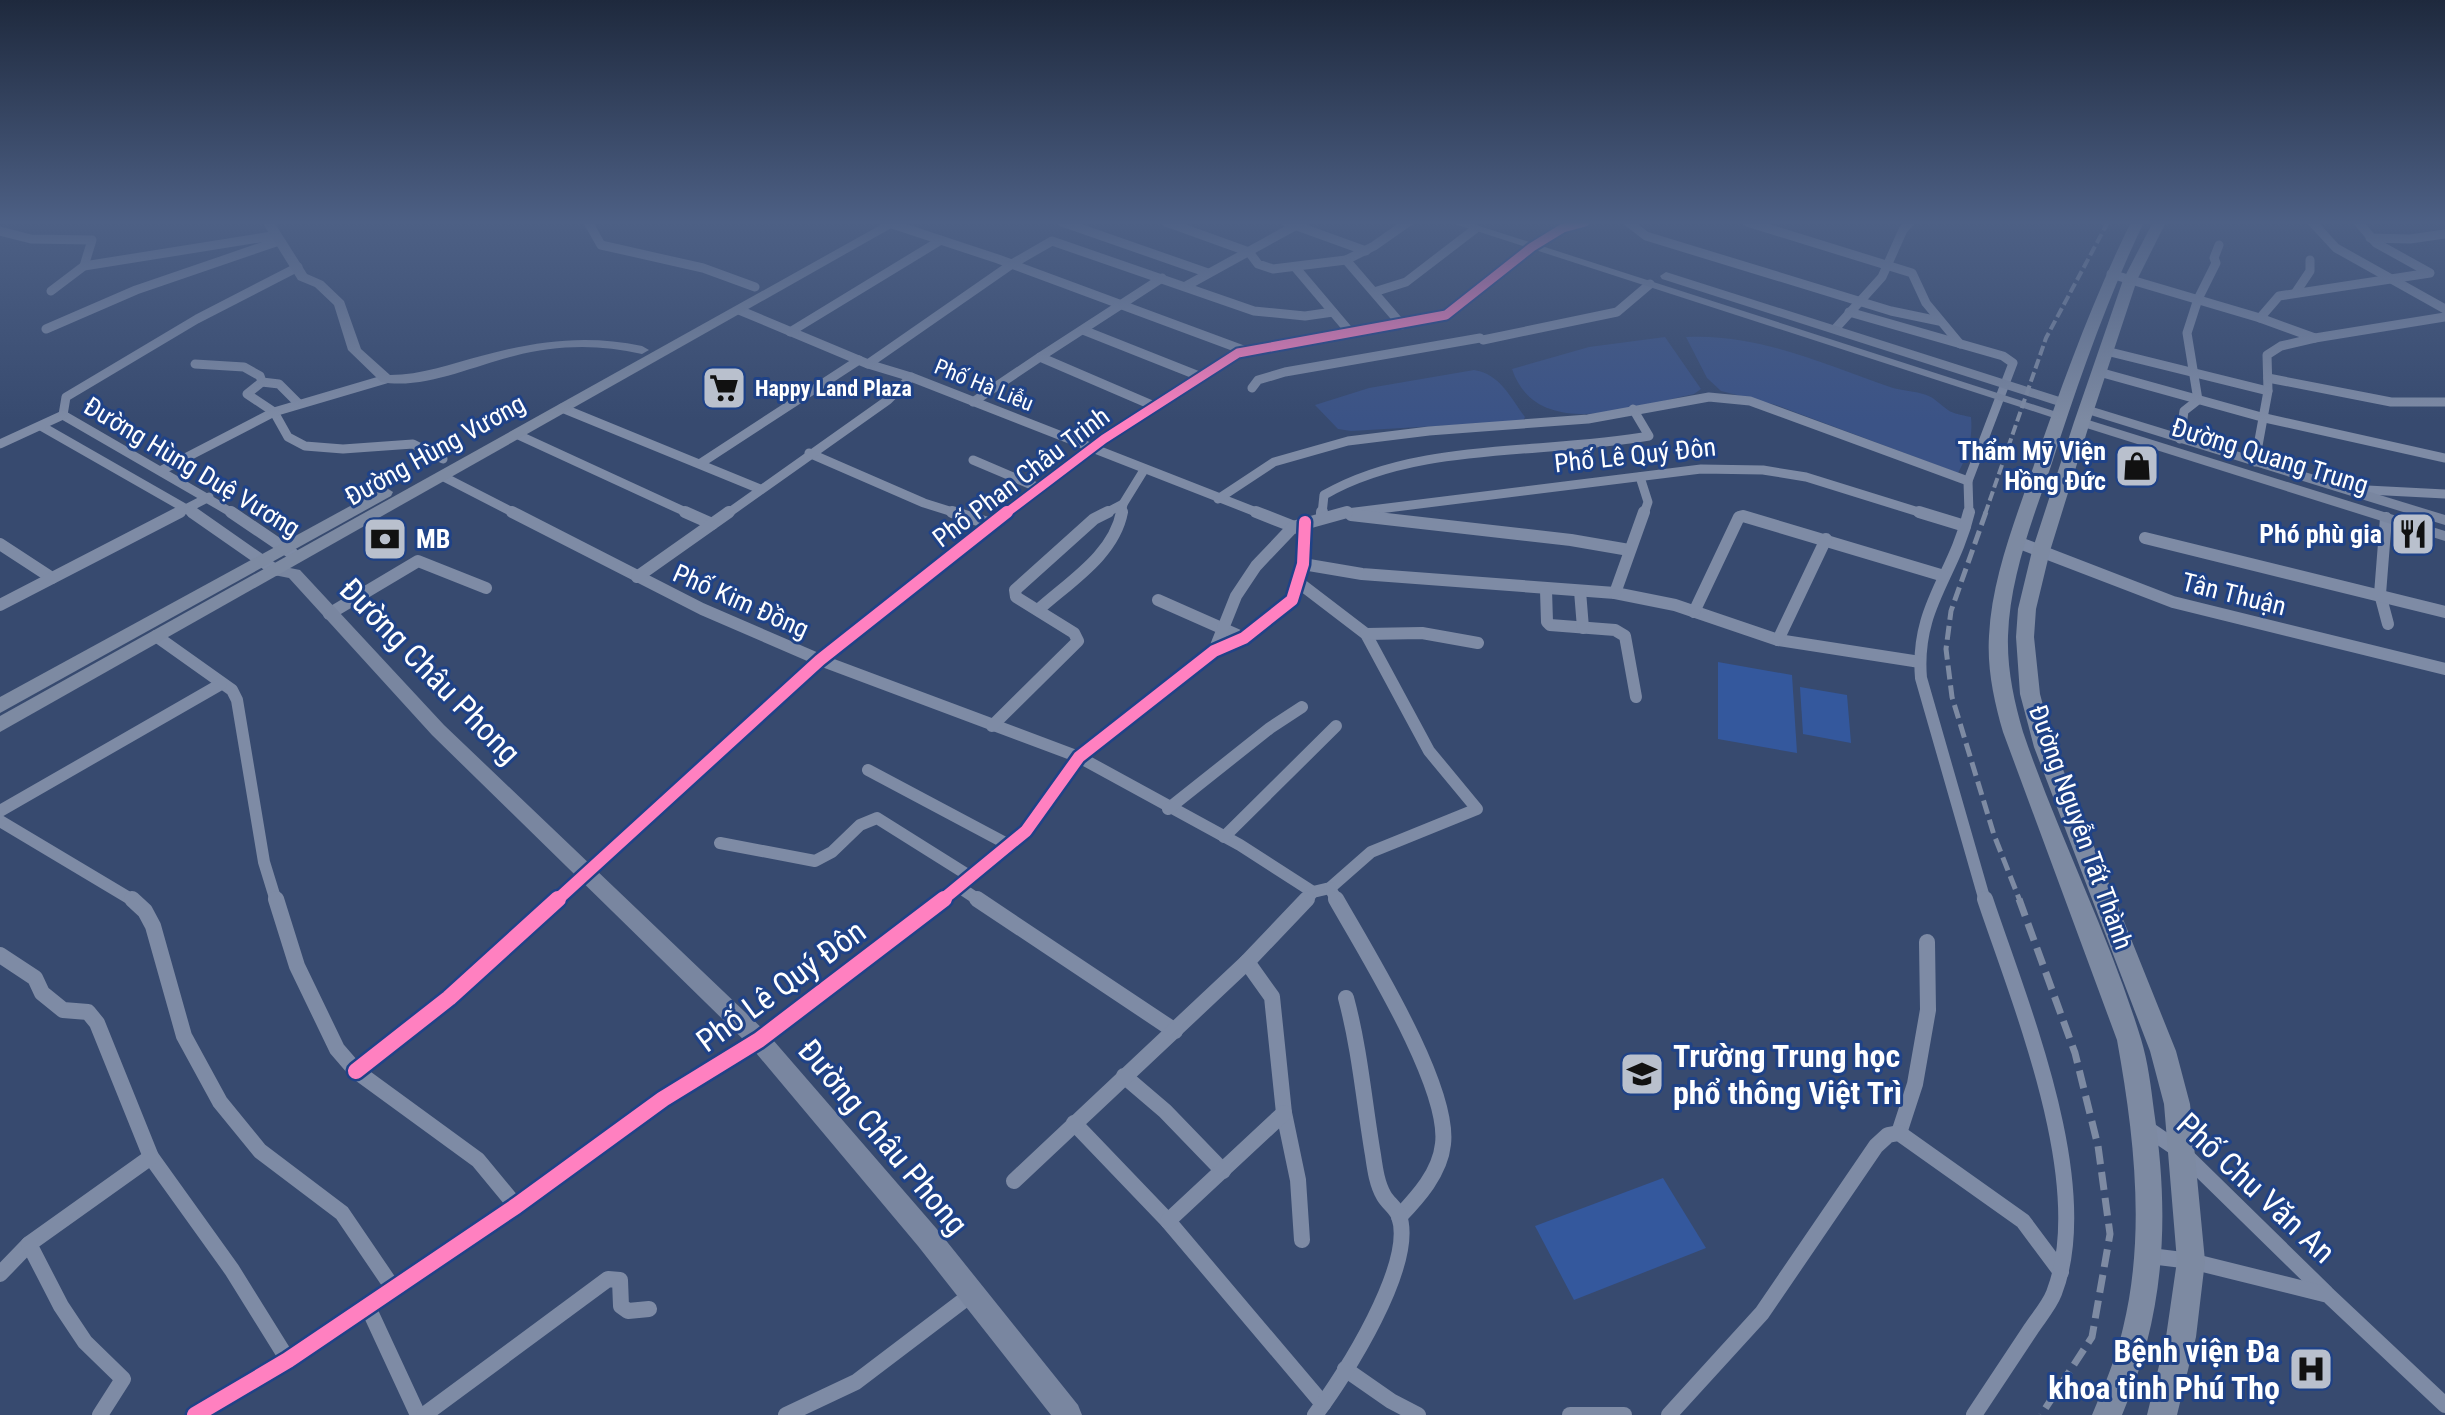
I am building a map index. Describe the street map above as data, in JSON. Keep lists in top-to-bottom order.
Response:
{
  "streets": {
    "main road": [
      "Đường Hùng Vương",
      "Đường Quang Trung",
      "Đường Châu Phong",
      "Đường Nguyễn Tất Thành"
    ],
    "street": [
      "Phố Hà Liễu",
      "Phố Lê Quý Đôn",
      "Đường Hùng Duệ Vương",
      "Phố Phan Châu Trinh",
      "Tân Thuận",
      "Phố Kim Đồng",
      "Phố Chu Văn An"
    ]
  },
  "crossings": [
    ["Phố Hà Liễu", "Đường Hùng Vương"],
    ["Phố Hà Liễu", "Phố Lê Quý Đôn"],
    ["Phố Hà Liễu", "Phố Phan Châu Trinh"],
    ["Đường Hùng Vương", "Đường Hùng Duệ Vương"],
    ["Đường Hùng Vương", "Phố Kim Đồng"],
    ["Đường Hùng Vương", "Đường Châu Phong"],
    ["Phố Lê Quý Đôn", "Phố Kim Đồng"],
    ["Phố Lê Quý Đôn", "Đường Châu Phong"],
    ["Đường Quang Trung", "Đường Nguyễn Tất Thành"],
    ["Đường Hùng Duệ Vương", "Đường Châu Phong"],
    ["Phố Phan Châu Trinh", "Phố Kim Đồng"],
    ["Phố Phan Châu Trinh", "Đường Châu Phong"],
    ["Tân Thuận", "Đường Nguyễn Tất Thành"],
    ["Đường Nguyễn Tất Thành", "Phố Chu Văn An"]
  ],
  "places": {
    "supermarket": ["Happy Land Plaza"],
    "shop": ["Thẩm Mỹ Viện Hồng Đức"],
    "restaurant": ["Phó phù gia"],
    "bank": ["MB"],
    "school or university": ["Trường Trung học phổ thông Việt Trì"],
    "hospital": ["Bệnh viện Đa khoa tỉnh Phú Thọ"]
  }
}
